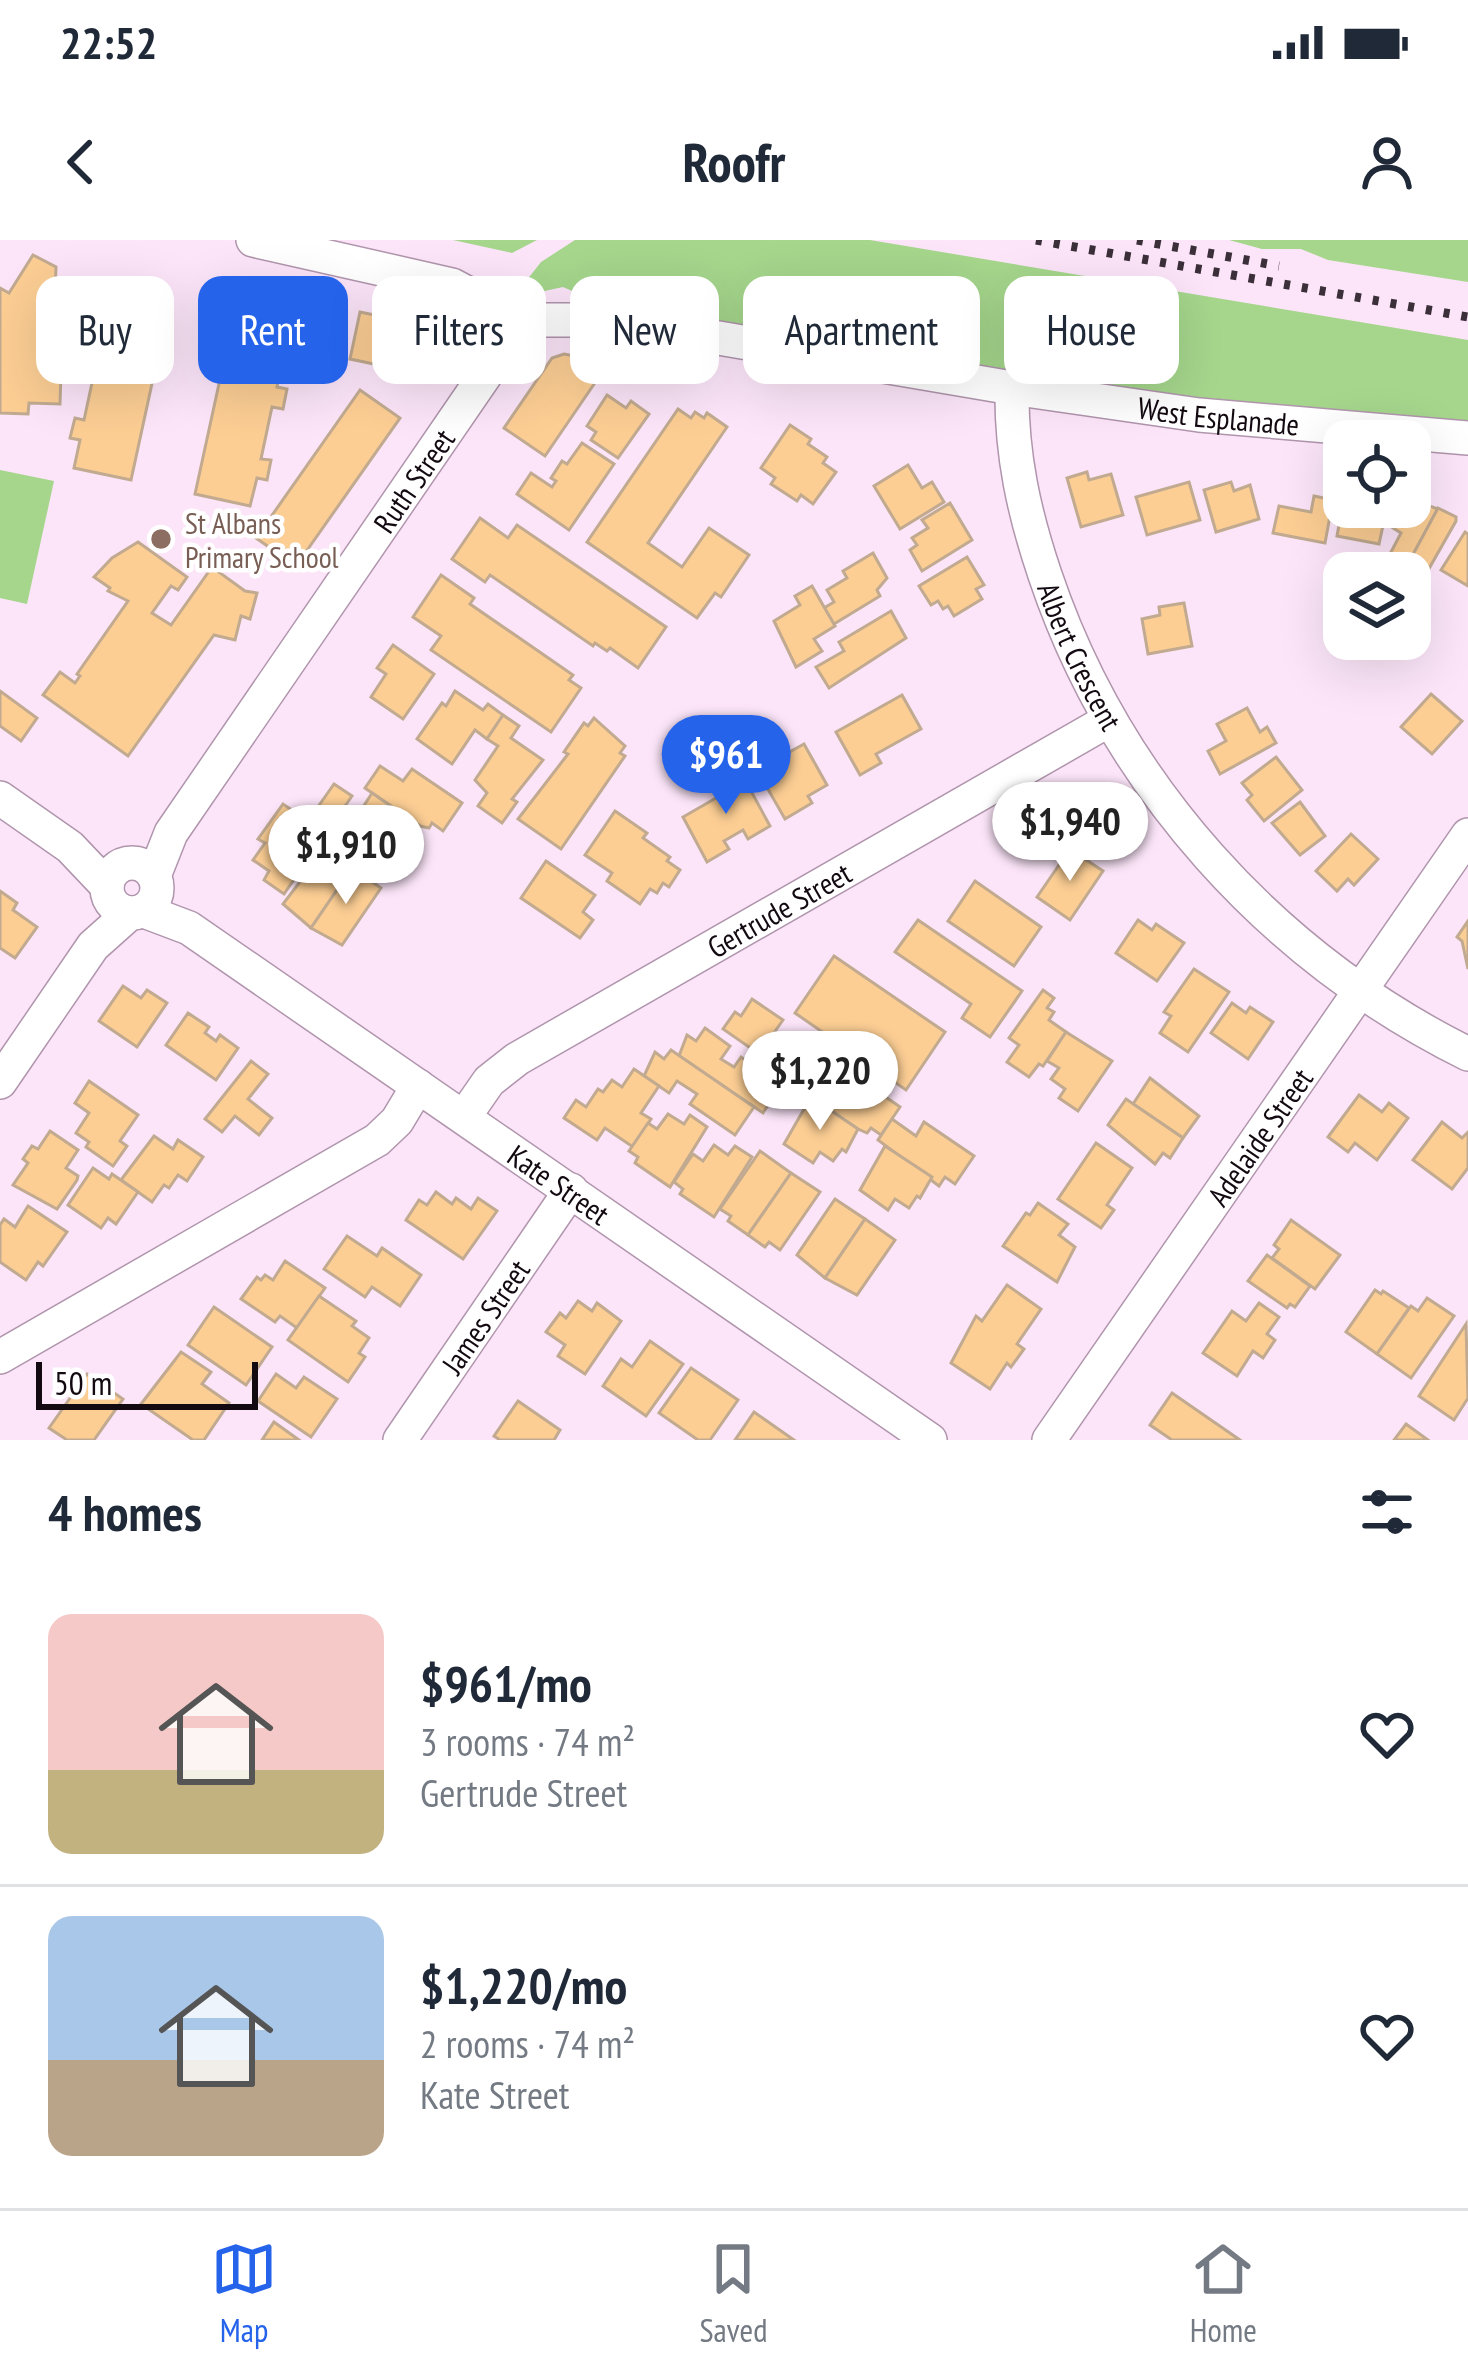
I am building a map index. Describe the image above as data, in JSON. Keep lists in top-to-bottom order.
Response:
{
  "streets": {
    "street": [
      "West Esplanade",
      "Ruth Street",
      "Albert Crescent",
      "Gertrude Street",
      "Adelaide Street",
      "Kate Street",
      "James Street"
    ]
  },
  "crossings": [
    ["West Esplanade", "Albert Crescent"],
    ["Ruth Street", "Kate Street"],
    ["Albert Crescent", "Gertrude Street"],
    ["Albert Crescent", "Adelaide Street"],
    ["Gertrude Street", "Kate Street"],
    ["Kate Street", "James Street"]
  ],
  "places": ["St Albans Primary School"],
  "scale_bar": "50 m",
  "page": {
    "status": "22:52",
    "header": "Roofr",
    "chip": [
      "Buy",
      "Rent",
      "Filters",
      "New",
      "Apartment",
      "House"
    ],
    "price": [
      "$961",
      "$1,940",
      "$1,910",
      "$1,220"
    ],
    "scale": "50 m",
    "heading": "4 homes",
    "list": [
      {
        "name": "$961/mo",
        "note": "3 rooms · 74 m² · Gertrude Street"
      },
      {
        "name": "$1,220/mo",
        "note": "2 rooms · 74 m² · Kate Street"
      }
    ],
    "tabs": ["Map", "Saved", "Home"]
  }
}
